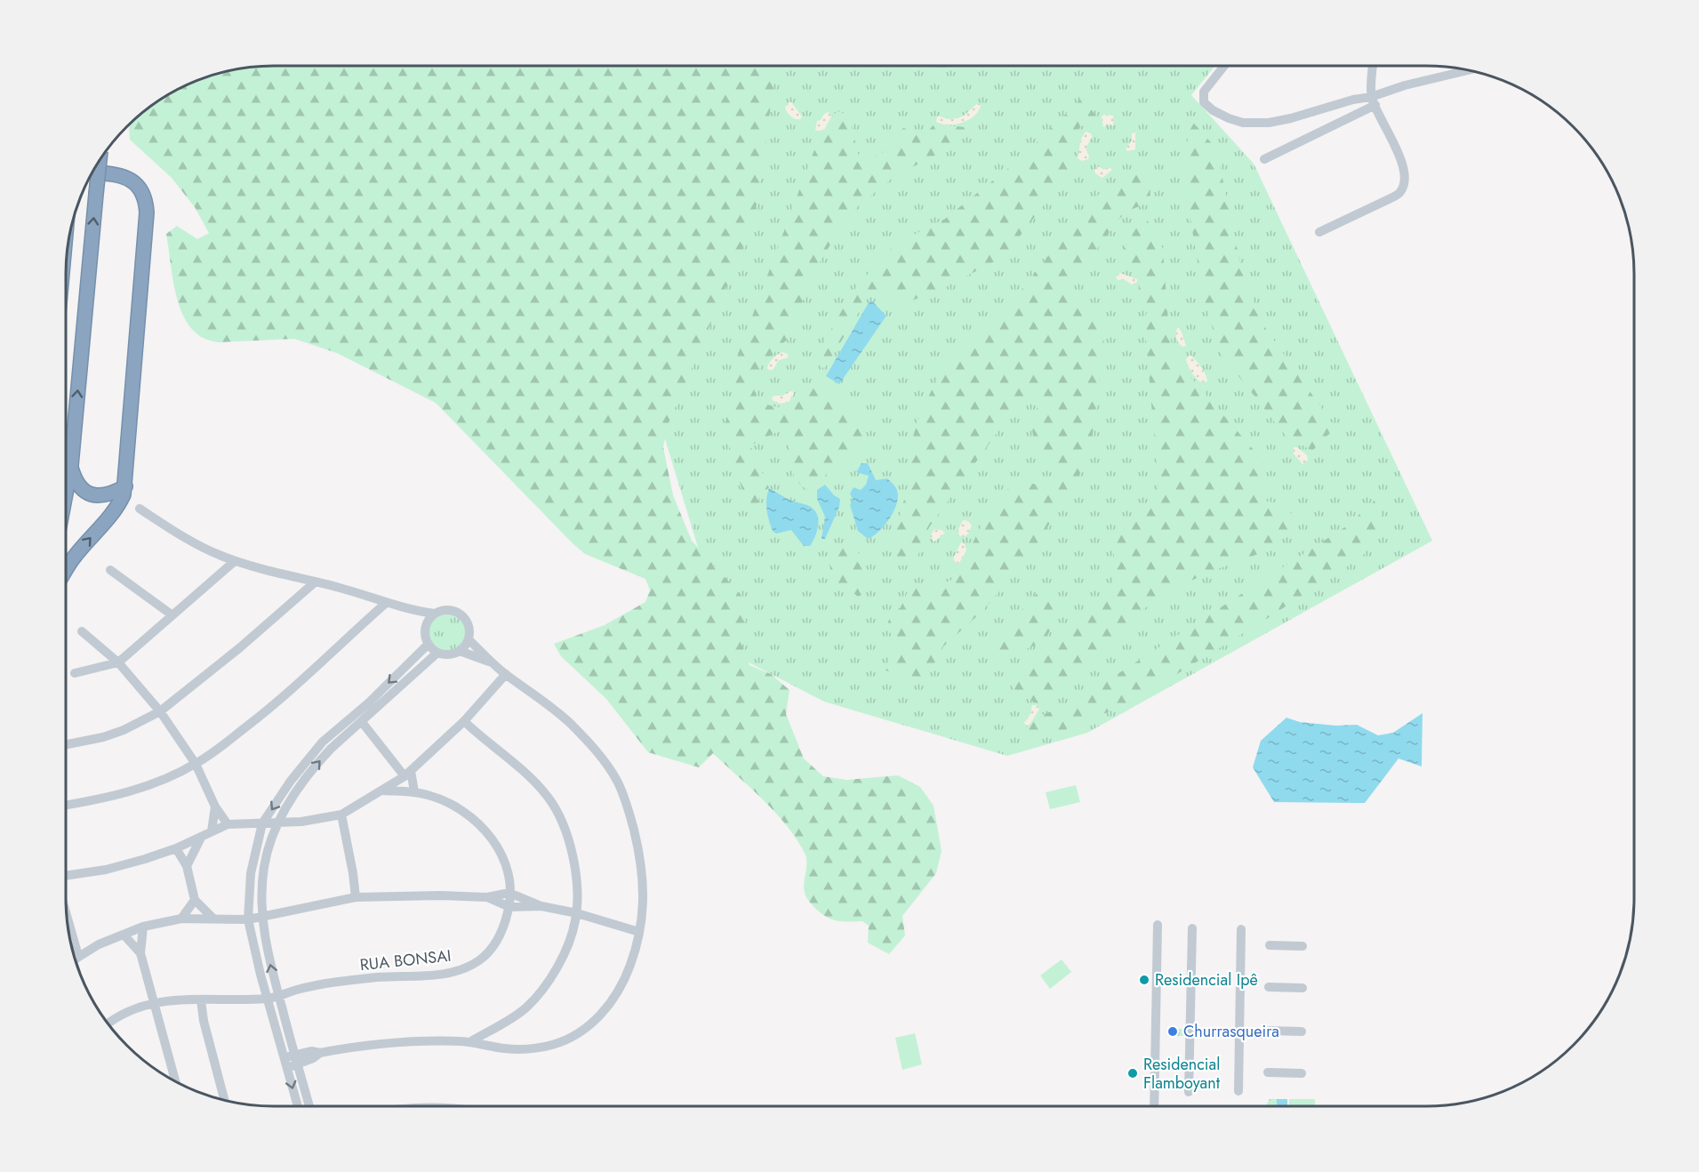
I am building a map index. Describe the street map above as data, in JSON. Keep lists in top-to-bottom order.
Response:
{
  "streets": {
    "street": ["RUA BONSAI"]
  },
  "places": ["Residencial Ipê", "Churrasqueira", "Residencial Flamboyant"]
}
